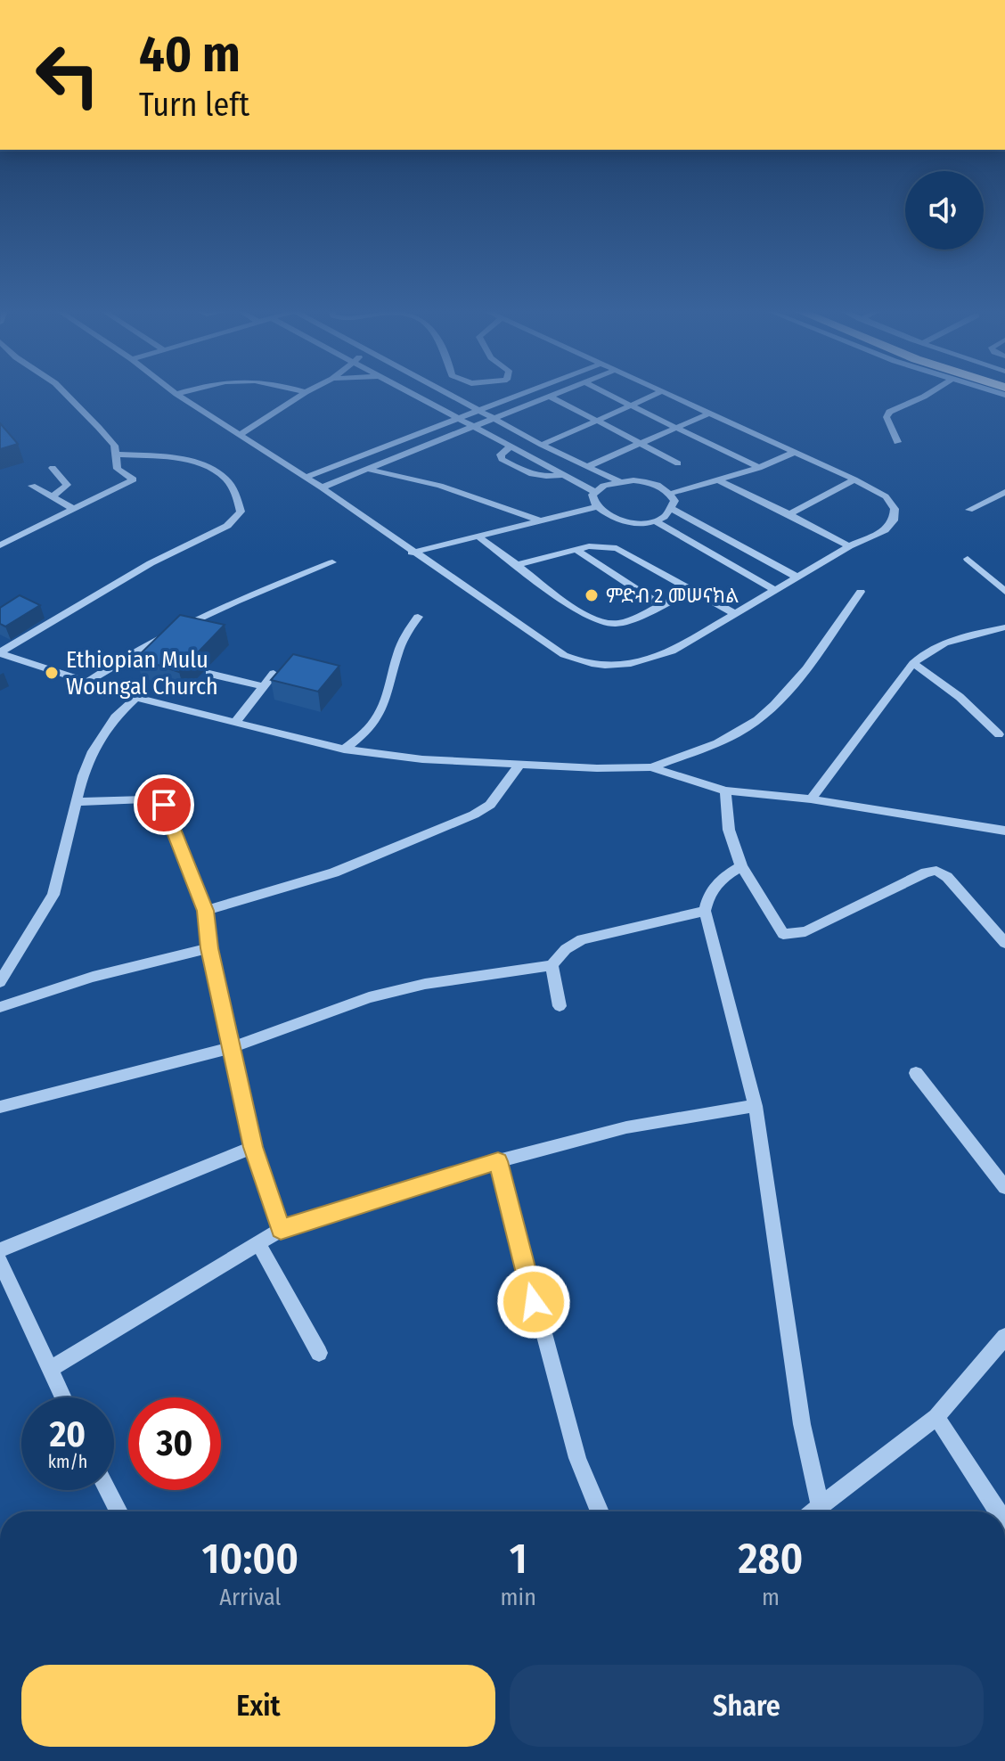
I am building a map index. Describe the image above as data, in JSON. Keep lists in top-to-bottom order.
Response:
{
  "places": ["ምድብ 2 መሠናክል", "Ethiopian Mulu Woungal Church"],
  "page": {
    "turn": ["40 m", "Turn left"],
    "speed": "20 km/h",
    "limit": "30",
    "eta": [
      "10:00",
      "Arrival",
      "1",
      "min",
      "280",
      "m"
    ],
    "buttons": ["Exit", "Share"]
  }
}
